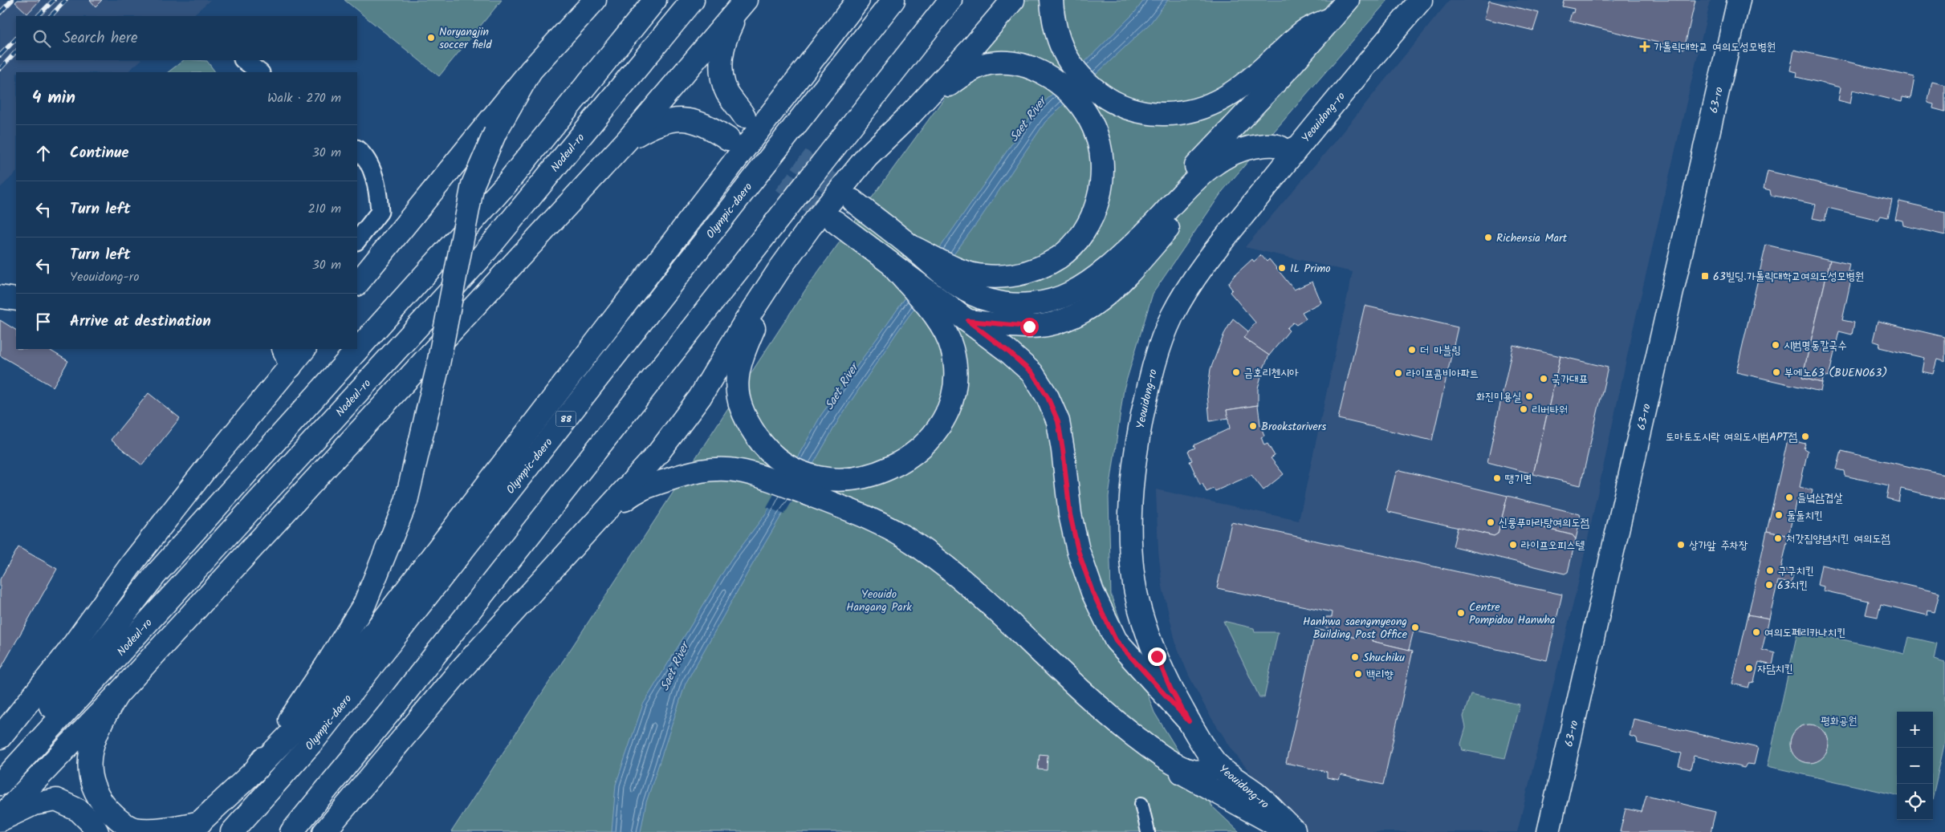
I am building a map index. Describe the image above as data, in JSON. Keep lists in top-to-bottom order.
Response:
{
  "streets": {
    "main road": [
      "63-ro",
      "Yeouidong-ro",
      "Nodeul-ro",
      "Olympic-daero",
      "88"
    ]
  },
  "water": ["Saet River"],
  "parks": ["Yeouido Hangang Park", "평화공원"],
  "places": {
    "other": [
      "Noryangjin soccer field",
      "Richensia Mart",
      "IL Primo",
      "시범명동칼국수",
      "더 마블링",
      "금호리첸시아",
      "부에노63 (BUENO63)",
      "라이프콤비아파트",
      "국가대표",
      "화진미용실",
      "리버타워",
      "Brookstorivers",
      "토마토도시락 여의도시범APT점",
      "땡기면",
      "들녘삼겹살",
      "둘둘치킨",
      "신룽푸마라탕여의도점",
      "처갓집양념치킨 여의도점",
      "라이프오피스텔",
      "상가앞 주차장",
      "구구치킨",
      "63치킨",
      "Centre Pompidou Hanwha",
      "Hanhwa saengmyeong Building Post Office",
      "여의도페리카나치킨",
      "Shuchiku",
      "자담치킨",
      "백리향"
    ],
    "health": ["가톨릭대학교 여의도성모병원"],
    "transit": ["63빌딩.가톨릭대학교여의도성모병원"]
  },
  "page": {
    "search": "Search here",
    "heading": ["4 min", "Walk · 270 m"],
    "list": [
      ["Continue", "30 m"],
      ["Turn left", "210 m"],
      ["Turn left", "Yeouidong-ro", "30 m"],
      "Arrive at destination"
    ],
    "map_buttons": ["+", "−"]
  }
}
